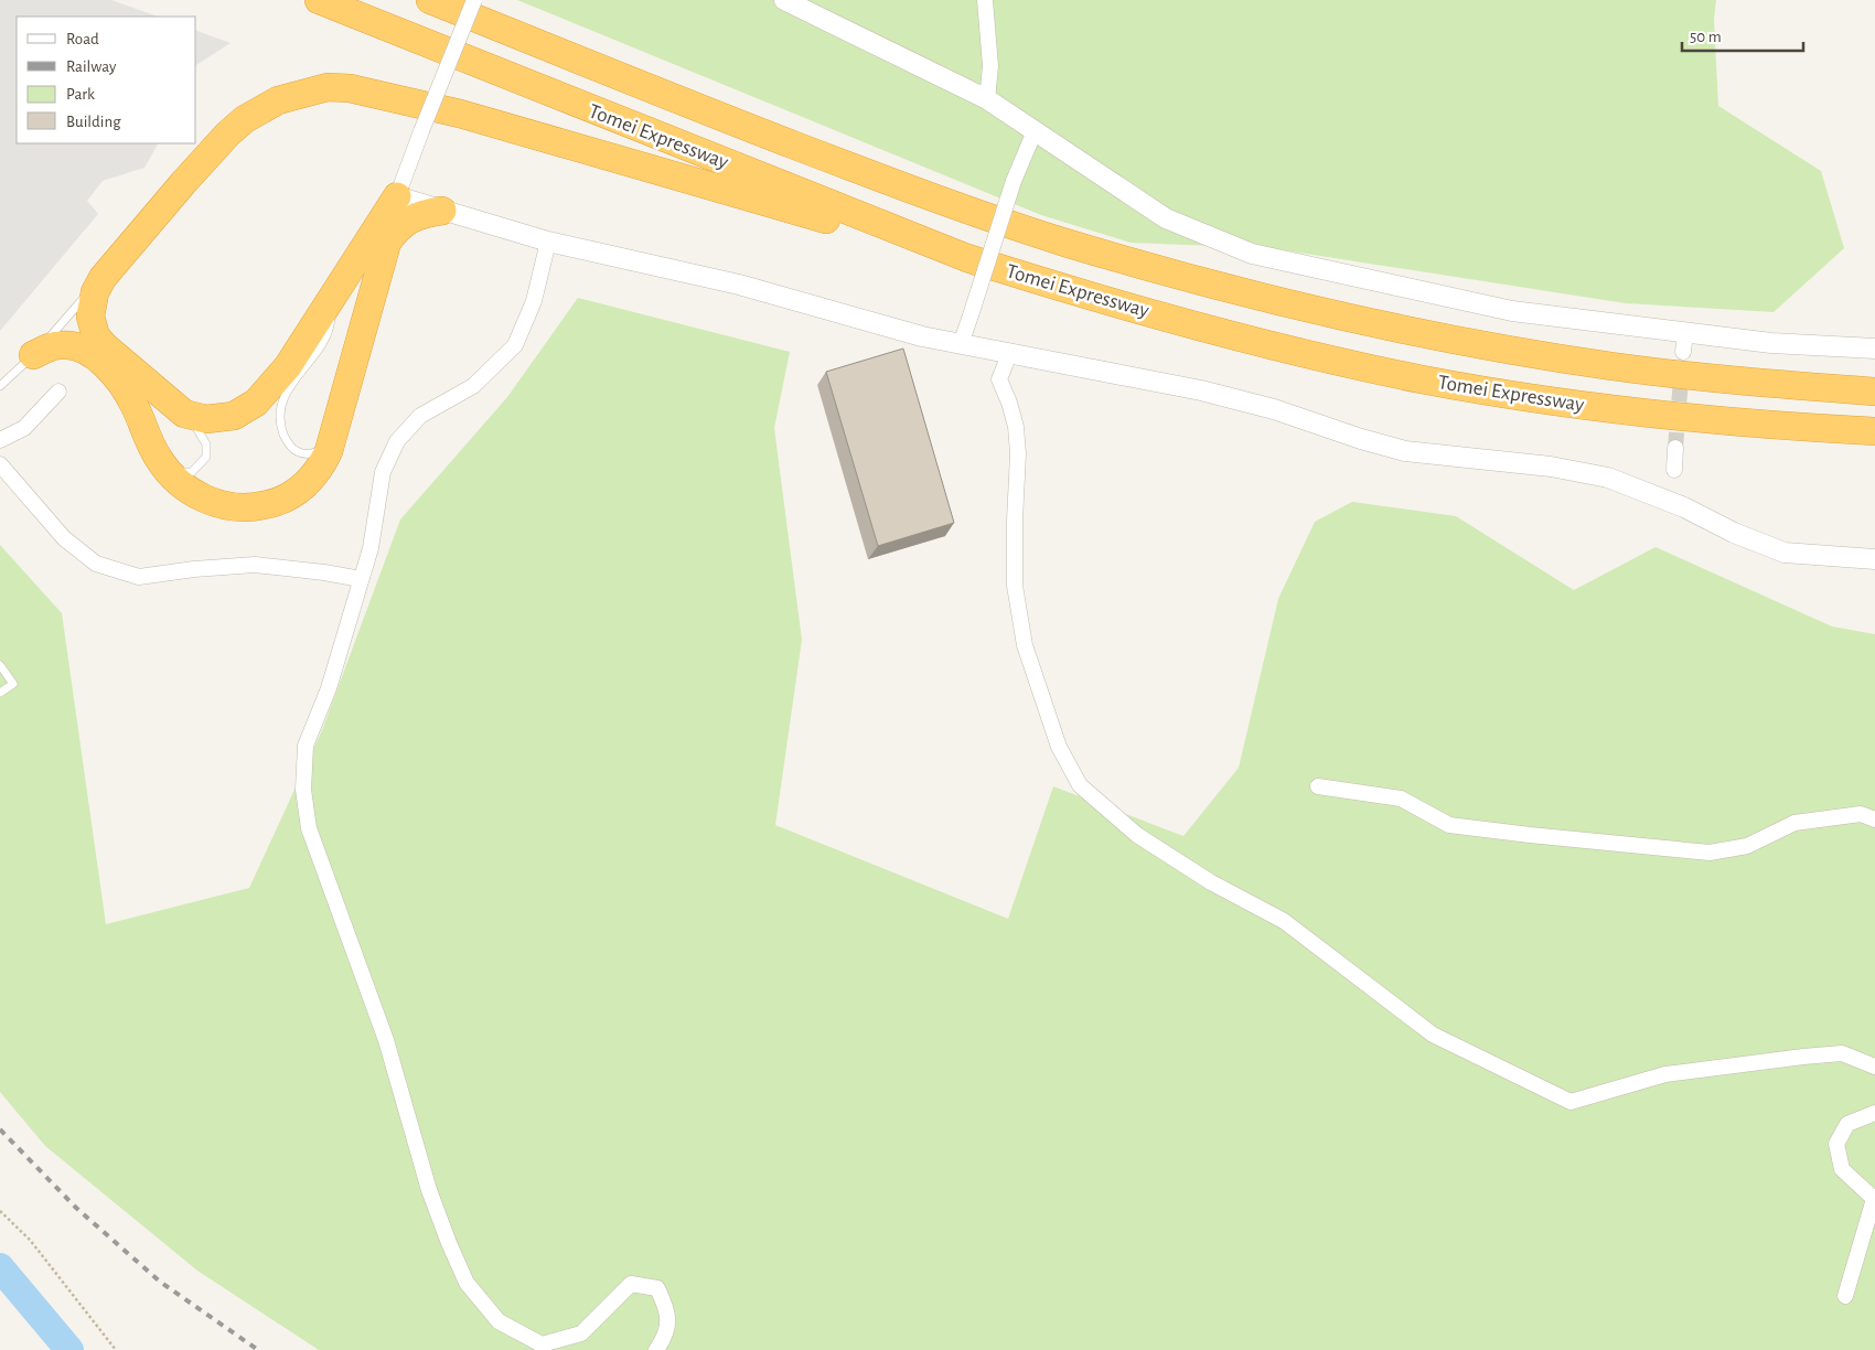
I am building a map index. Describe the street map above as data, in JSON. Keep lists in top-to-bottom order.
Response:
{
  "streets": {
    "highway": ["Tomei Expressway"]
  },
  "legend": [
    "Road",
    "Railway",
    "Park",
    "Building"
  ],
  "scale_bar": "50 m"
}
